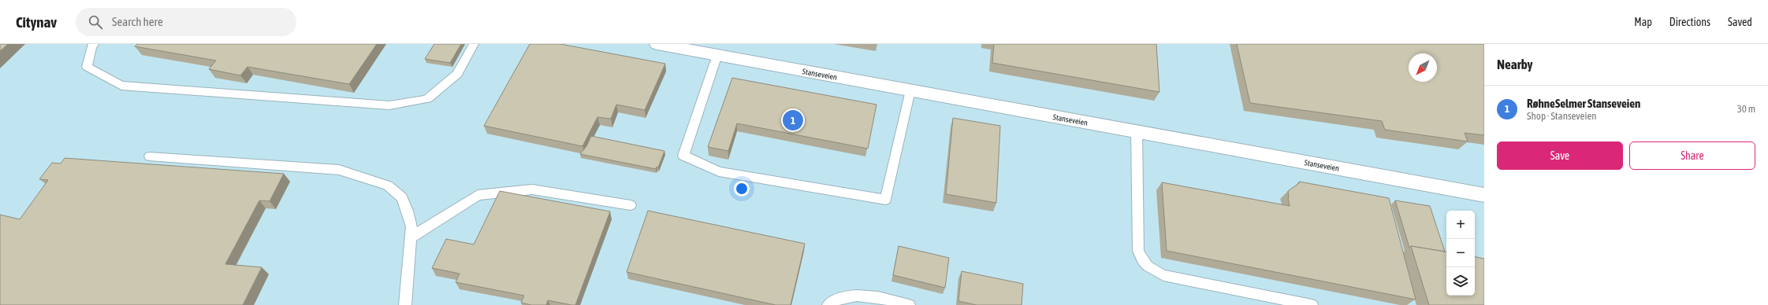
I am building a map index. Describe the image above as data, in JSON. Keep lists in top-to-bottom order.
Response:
{
  "streets": {
    "street": ["Stanseveien"]
  },
  "north": "bottom left",
  "page": {
    "header": "Citynav",
    "search": "Search here",
    "nav": ["Map", "Directions", "Saved"],
    "heading": "Nearby",
    "list": [
      {
        "mark": "1",
        "name": "RøhneSelmer Stanseveien",
        "note": "Shop · Stanseveien",
        "value": "30 m"
      }
    ],
    "pins": "1",
    "buttons": ["Save", "Share"],
    "map_buttons": ["+", "−"]
  }
}
